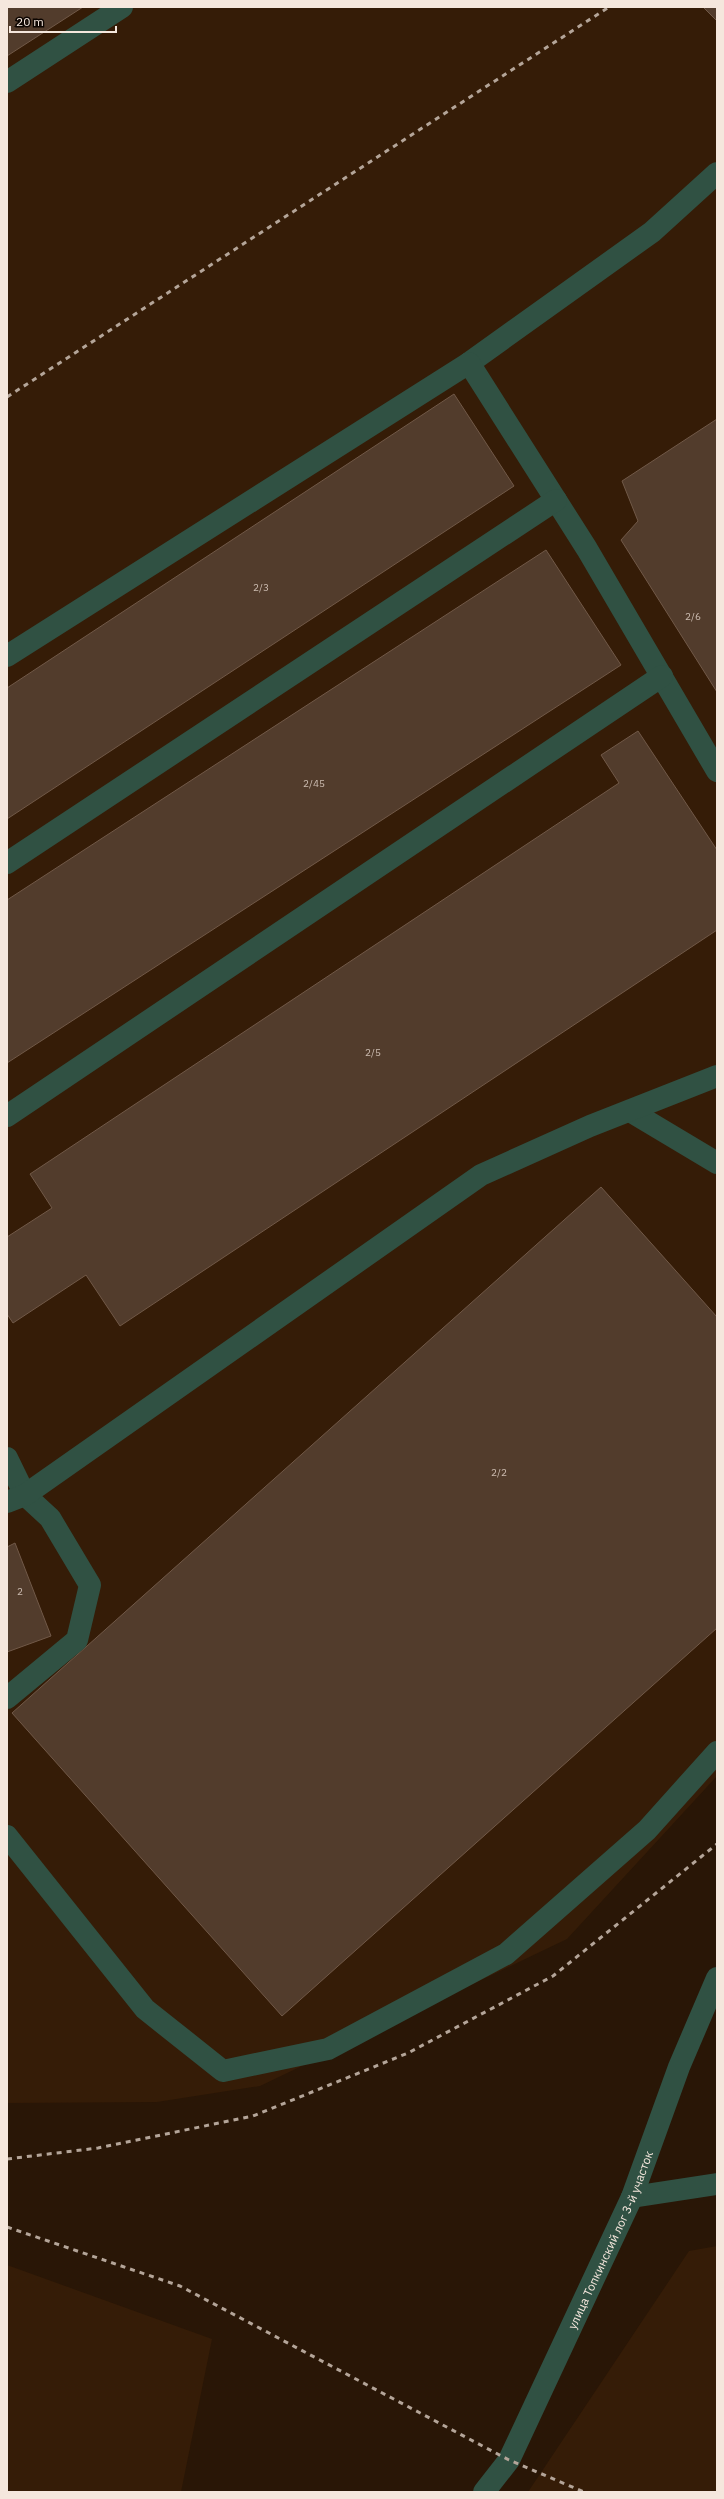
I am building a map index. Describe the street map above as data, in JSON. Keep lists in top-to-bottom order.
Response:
{
  "streets": {
    "street": ["улица Топкинский лог 3-й участок"]
  },
  "house_numbers": [
    "2/3",
    "2/6",
    "2/45",
    "2/5",
    "2/2",
    "2"
  ],
  "scale_bar": "20 m"
}
